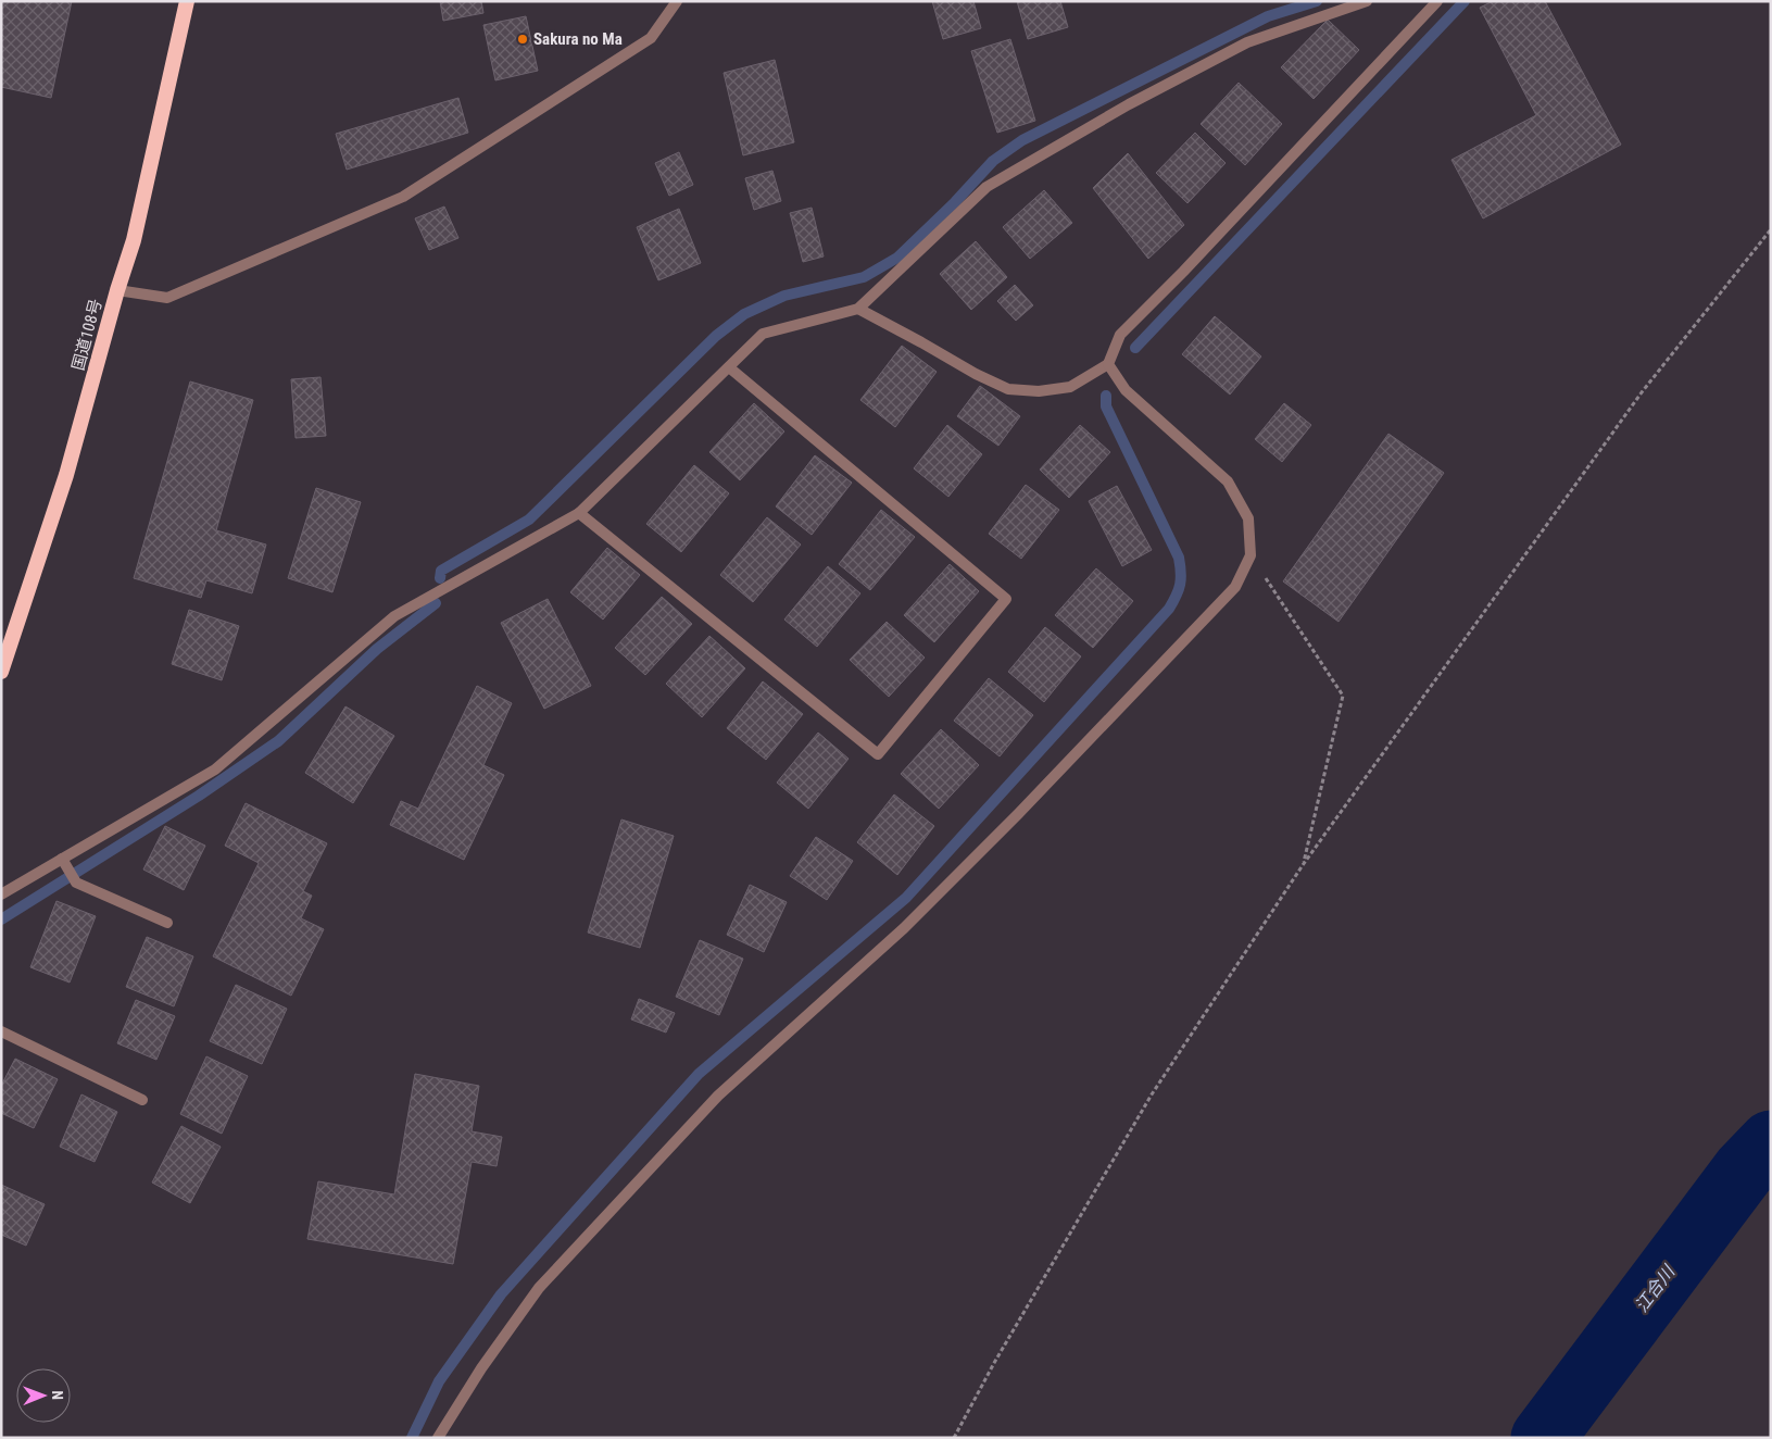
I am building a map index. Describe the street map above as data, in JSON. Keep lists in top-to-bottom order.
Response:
{
  "streets": {
    "highway": ["国道108号"]
  },
  "water": ["江合川"],
  "places": ["Sakura no Ma"],
  "north": "right"
}
